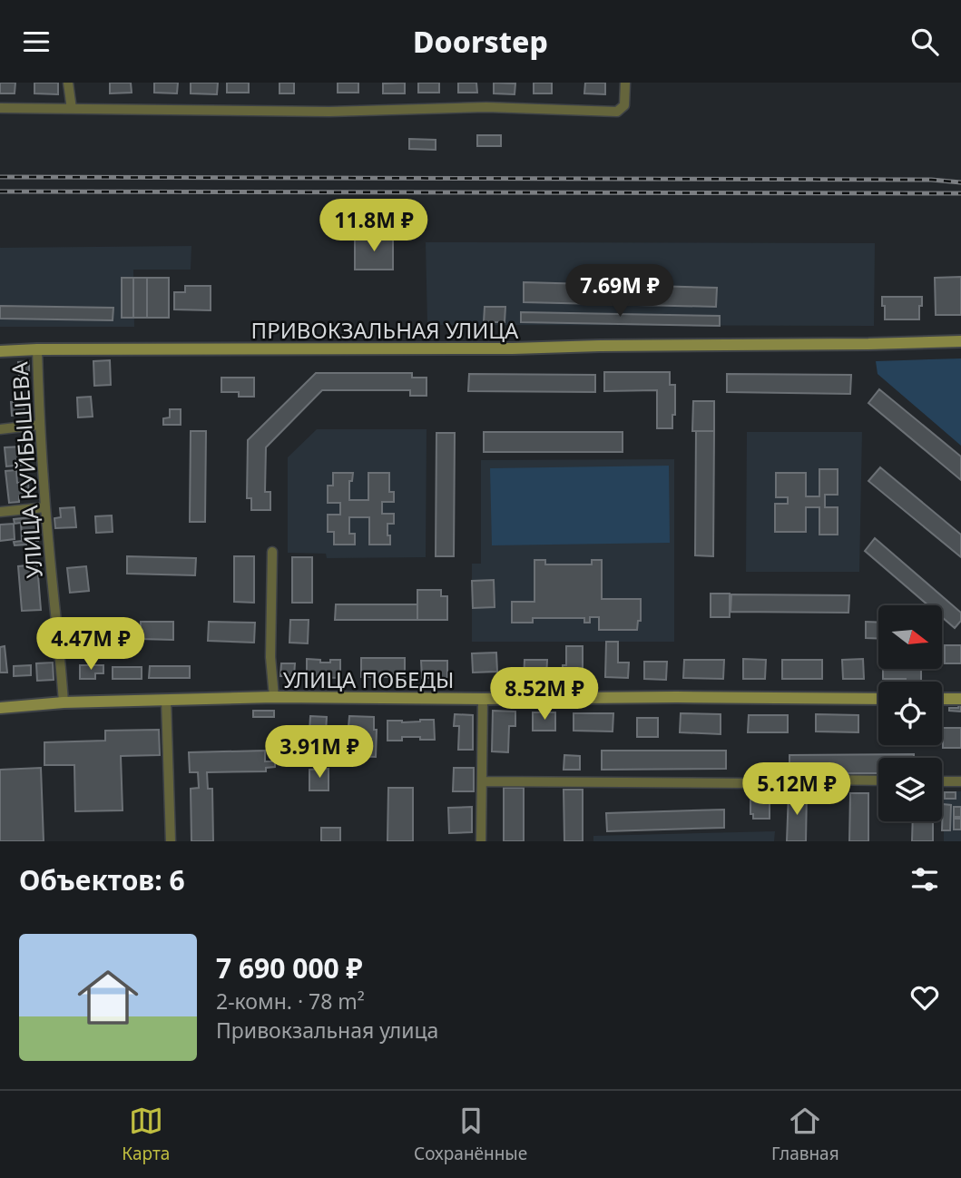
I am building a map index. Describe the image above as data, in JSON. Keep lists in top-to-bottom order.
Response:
{
  "streets": {
    "street": ["ПРИВОКЗАЛЬНАЯ УЛИЦА", "УЛИЦА КУЙБЫШЕВА", "УЛИЦА ПОБЕДЫ"]
  },
  "crossings": [
    ["ПРИВОКЗАЛЬНАЯ УЛИЦА", "УЛИЦА КУЙБЫШЕВА"],
    ["УЛИЦА КУЙБЫШЕВА", "УЛИЦА ПОБЕДЫ"]
  ],
  "north": "right",
  "page": {
    "header": "Doorstep",
    "price": [
      "11.8M ₽",
      "7.69M ₽",
      "4.47M ₽",
      "8.52M ₽",
      "3.91M ₽",
      "5.12M ₽"
    ],
    "heading": "Объектов: 6",
    "list": [
      {
        "name": "7 690 000 ₽",
        "note": "2-комн. · 78 m² · Привокзальная улица"
      }
    ],
    "tabs": ["Карта", "Сохранённые", "Главная"]
  }
}
